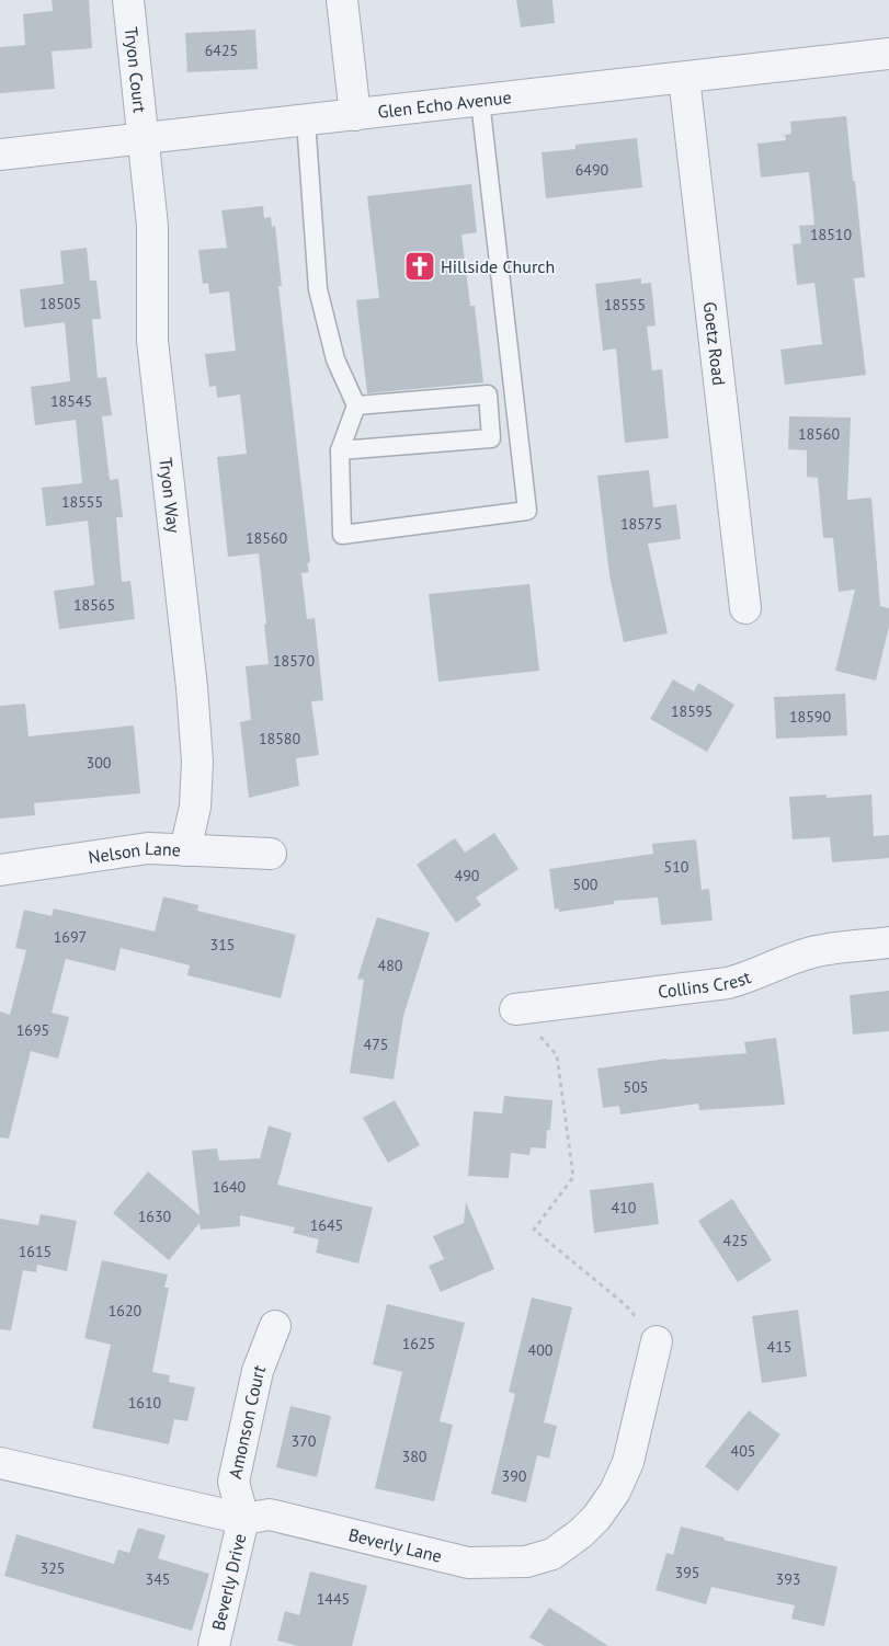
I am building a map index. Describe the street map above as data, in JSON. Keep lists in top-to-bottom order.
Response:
{
  "streets": {
    "street": [
      "Tryon Court",
      "Glen Echo Avenue",
      "Goetz Road",
      "Tryon Way",
      "Nelson Lane",
      "Collins Crest",
      "Amonson Court",
      "Beverly Lane",
      "Beverly Drive"
    ]
  },
  "crossings": [
    ["Tryon Court", "Glen Echo Avenue"],
    ["Tryon Court", "Tryon Way"],
    ["Glen Echo Avenue", "Goetz Road"],
    ["Glen Echo Avenue", "Tryon Way"],
    ["Tryon Way", "Nelson Lane"],
    ["Amonson Court", "Beverly Lane"],
    ["Amonson Court", "Beverly Drive"],
    ["Beverly Lane", "Beverly Drive"]
  ],
  "places": {
    "church": ["Hillside Church"]
  },
  "house_numbers": [
    "6425",
    "6490",
    "18510",
    "18505",
    "18555",
    "18545",
    "18560",
    "18555",
    "18575",
    "18560",
    "18565",
    "18570",
    "18595",
    "18590",
    "18580",
    "300",
    "510",
    "490",
    "500",
    "1697",
    "315",
    "480",
    "1695",
    "475",
    "505",
    "1640",
    "410",
    "1630",
    "1645",
    "425",
    "1615",
    "1620",
    "1625",
    "415",
    "400",
    "1610",
    "370",
    "405",
    "380",
    "390",
    "325",
    "395",
    "345",
    "393",
    "1445"
  ]
}
